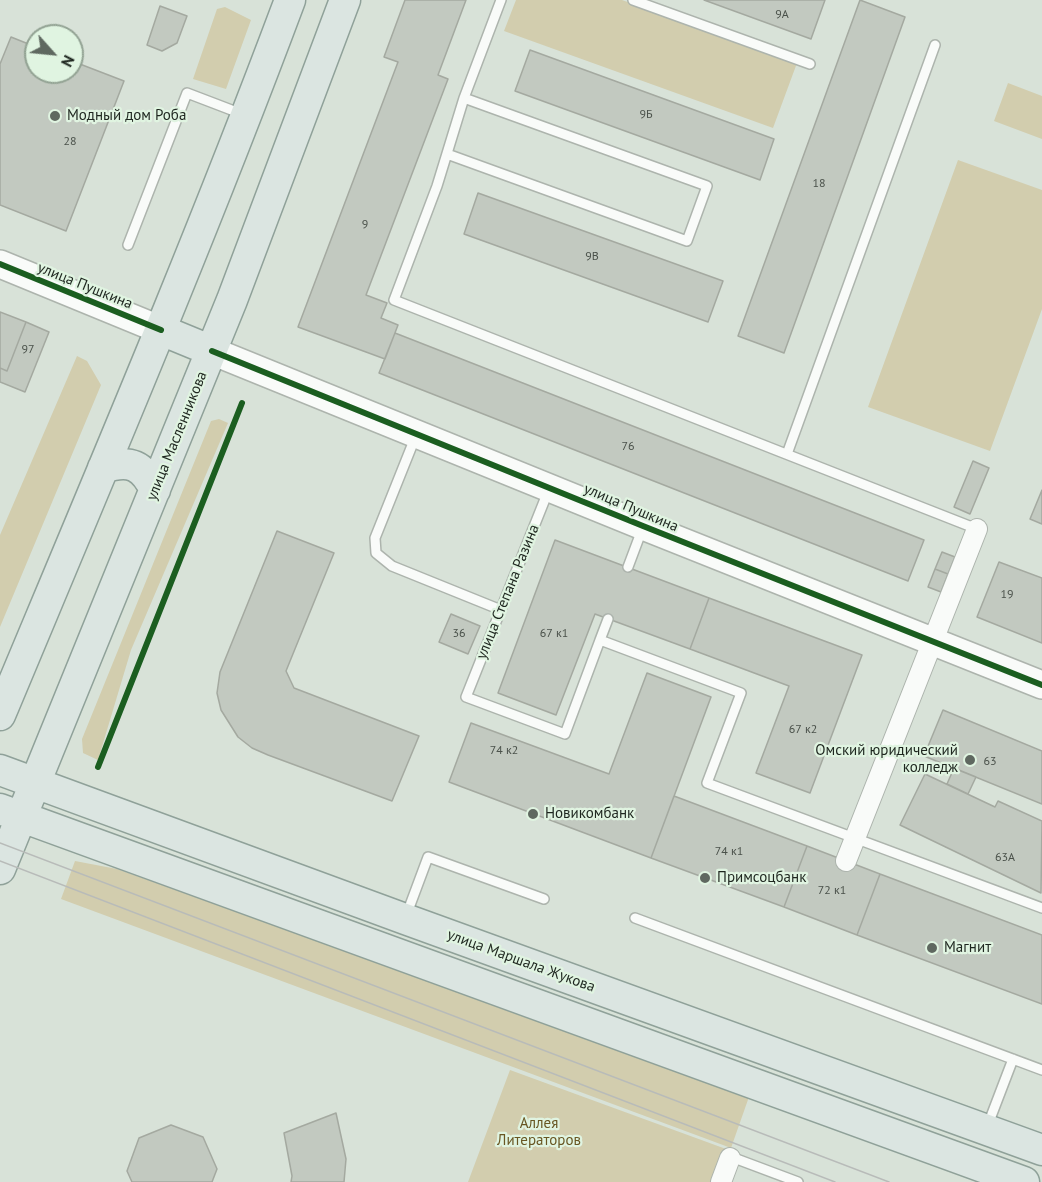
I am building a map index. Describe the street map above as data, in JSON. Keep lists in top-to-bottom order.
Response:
{
  "streets": {
    "main road": ["улица Пушкина", "улица Масленникова", "улица Маршала Жукова"],
    "lane": ["улица Степана Разина"]
  },
  "crossings": [
    ["улица Пушкина", "улица Масленникова"],
    ["улица Пушкина", "улица Степана Разина"],
    ["улица Масленникова", "улица Маршала Жукова"]
  ],
  "parks": ["Аллея Литераторов"],
  "places": [
    "Модный дом Роба",
    "Омский юридический колледж",
    "Новикомбанк",
    "Примсоцбанк",
    "Магнит"
  ],
  "house_numbers": [
    "9А",
    "9Б",
    "28",
    "18",
    "9",
    "9В",
    "97",
    "76",
    "19",
    "36",
    "67 к1",
    "67 к2",
    "74 к2",
    "63",
    "74 к1",
    "63А",
    "72 к1"
  ],
  "north": "bottom right"
}
